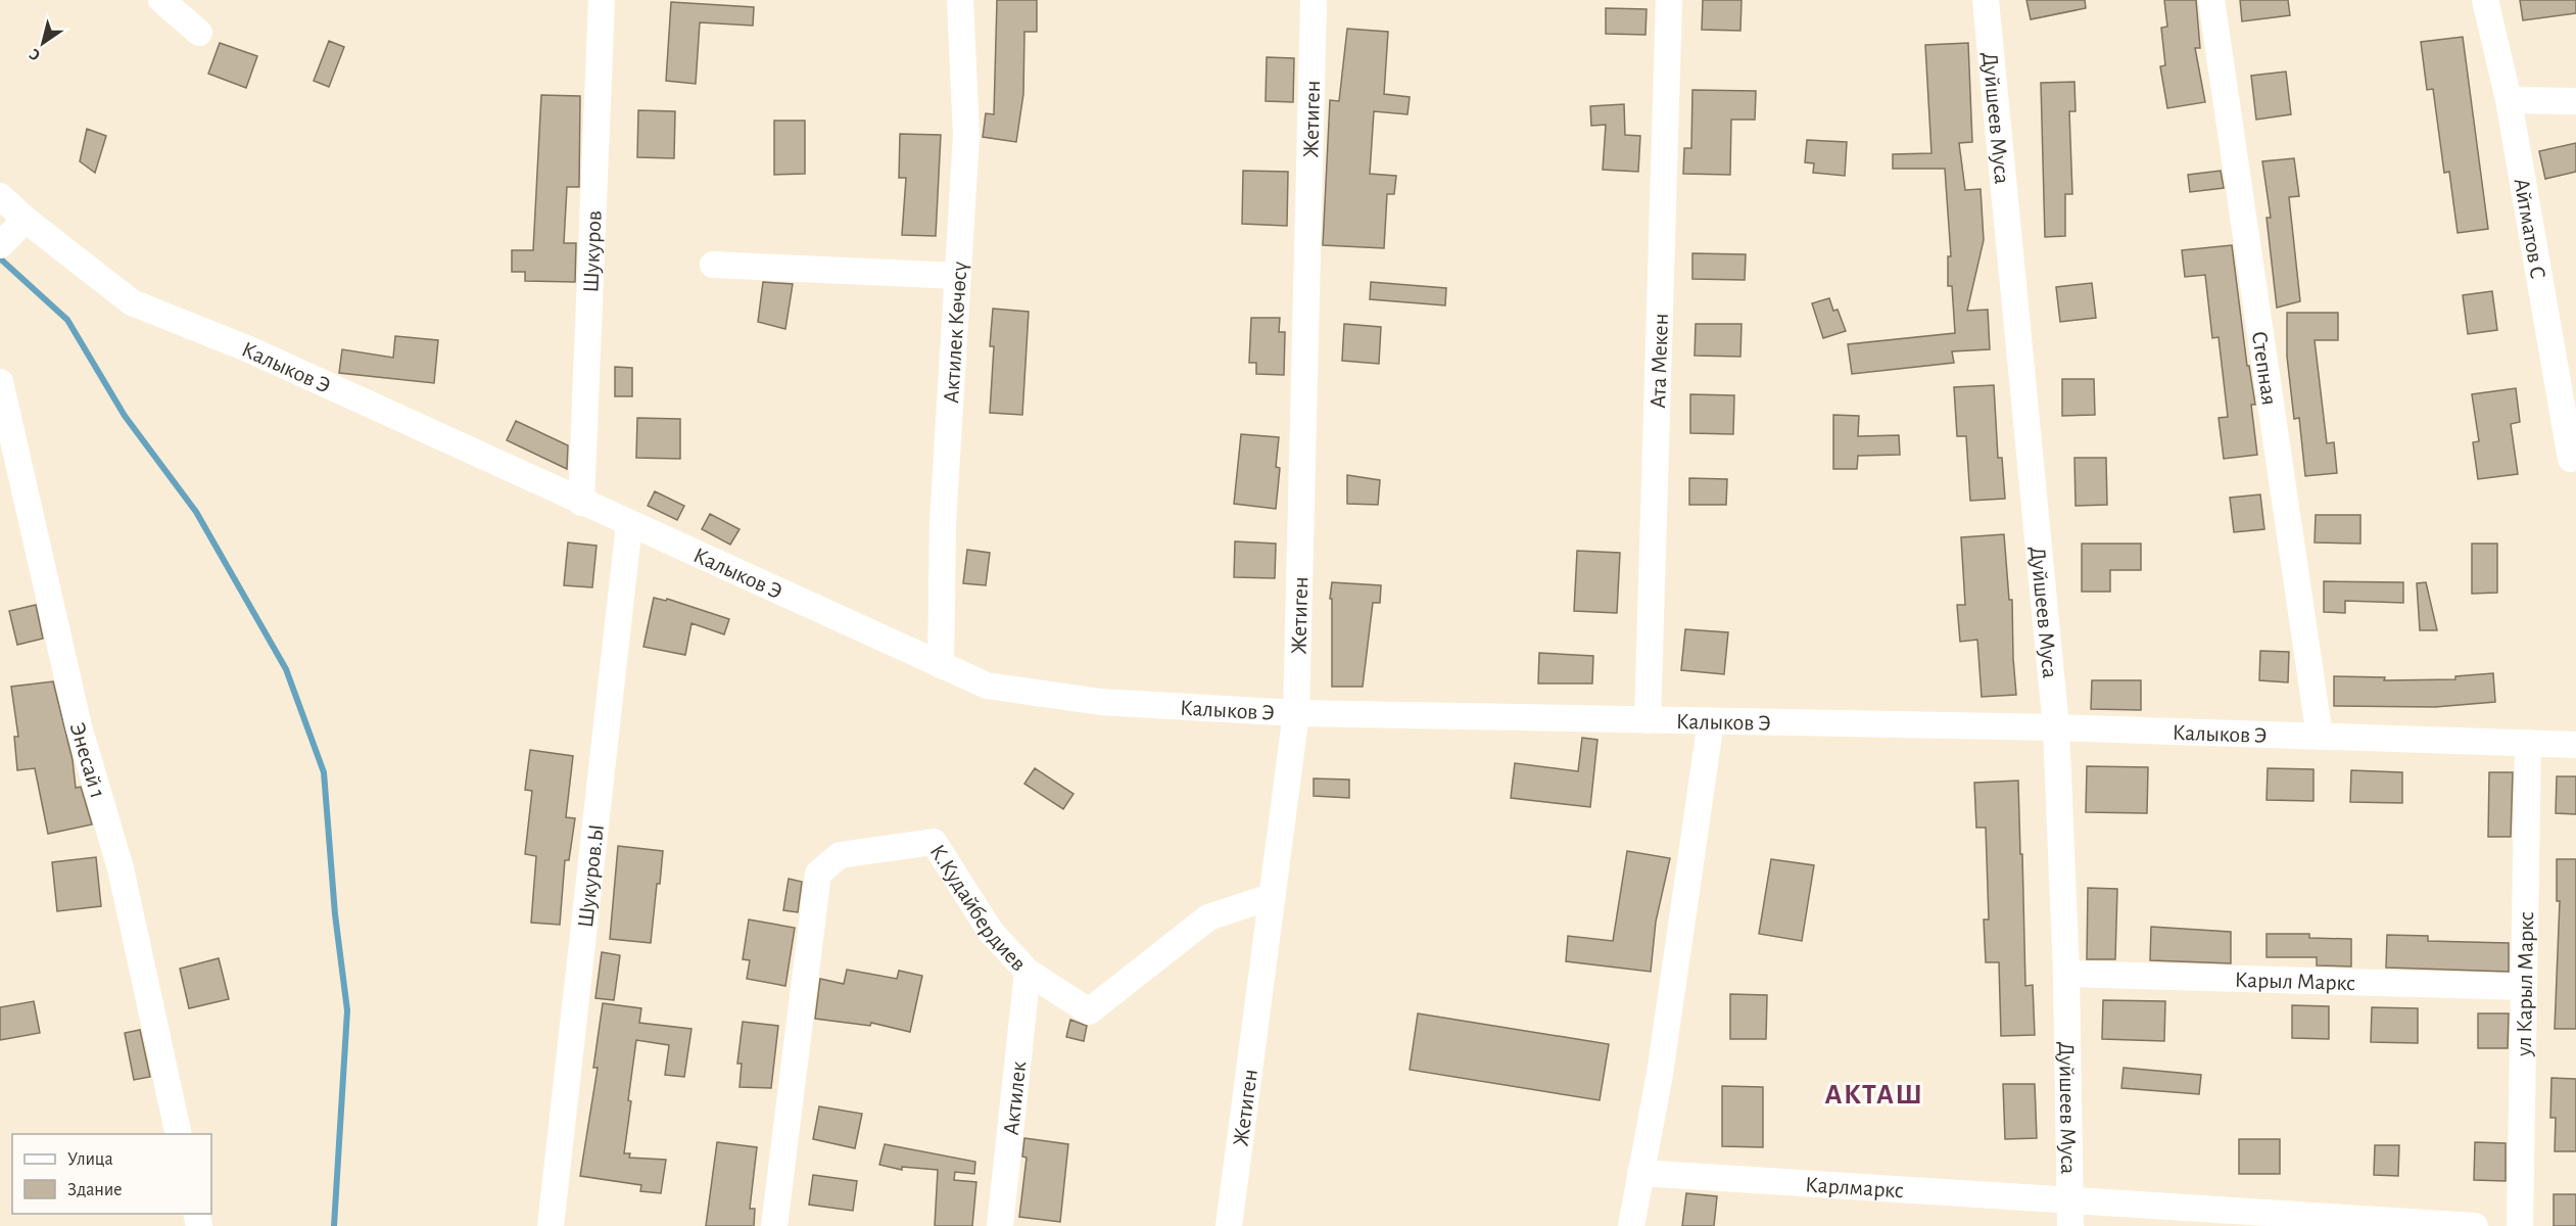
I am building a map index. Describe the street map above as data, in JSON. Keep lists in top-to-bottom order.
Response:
{
  "streets": {
    "street": [
      "Дуйшеев Муса",
      "Жетиген",
      "Айтматов С",
      "Шукуров",
      "Актилек Көчөсү",
      "Ата Мекен",
      "Калыков Э",
      "Степная",
      "Энесай 1",
      "Шукуров.Ы",
      "К.Кудайбердиев",
      "Карыл Маркс",
      "ул Карыл Маркс",
      "Актилек",
      "Карлмаркс"
    ]
  },
  "crossings": [
    ["Дуйшеев Муса", "Калыков Э"],
    ["Дуйшеев Муса", "Карыл Маркс"],
    ["Дуйшеев Муса", "Карлмаркс"],
    ["Жетиген", "Калыков Э"],
    ["Жетиген", "К.Кудайбердиев"],
    ["Шукуров", "Калыков Э"],
    ["Актилек Көчөсү", "Калыков Э"],
    ["Ата Мекен", "Калыков Э"],
    ["Калыков Э", "Степная"],
    ["Калыков Э", "Шукуров.Ы"],
    ["Калыков Э", "ул Карыл Маркс"],
    ["К.Кудайбердиев", "Актилек"],
    ["Карыл Маркс", "ул Карыл Маркс"]
  ],
  "districts": ["АКТАШ"],
  "legend": ["Улица", "Здание"],
  "north": "bottom left"
}
